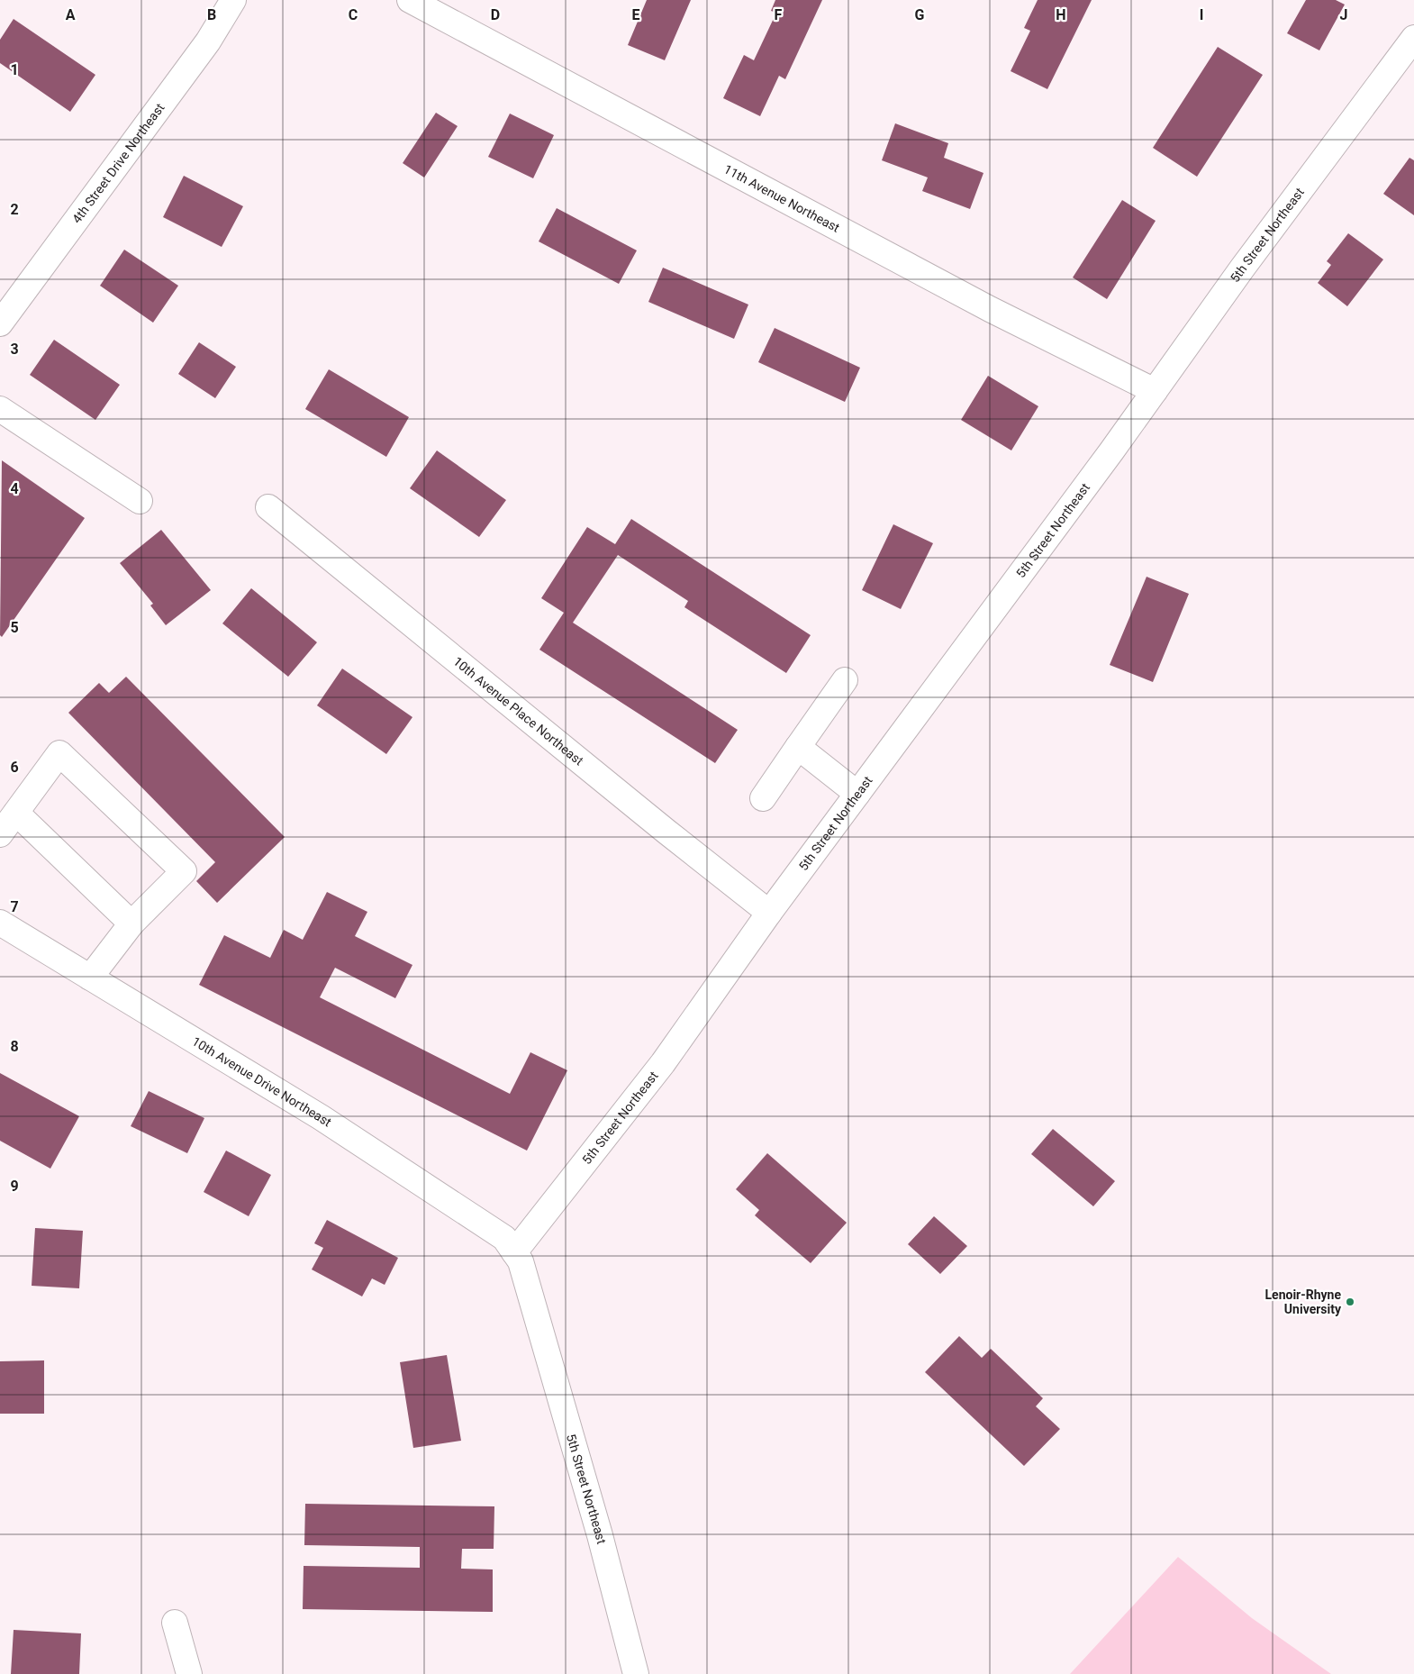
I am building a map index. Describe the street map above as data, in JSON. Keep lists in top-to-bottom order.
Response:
{
  "streets": {
    "street": [
      "4th Street Drive Northeast",
      "11th Avenue Northeast",
      "5th Street Northeast",
      "10th Avenue Place Northeast",
      "10th Avenue Drive Northeast"
    ]
  },
  "crossings": [
    ["11th Avenue Northeast", "5th Street Northeast"],
    ["5th Street Northeast", "10th Avenue Place Northeast"],
    ["5th Street Northeast", "10th Avenue Drive Northeast"]
  ],
  "places": ["Lenoir-Rhyne University"],
  "grid": {
    "columns": [
      "A",
      "B",
      "C",
      "D",
      "E",
      "F",
      "G",
      "H",
      "I",
      "J"
    ],
    "rows": [
      "1",
      "2",
      "3",
      "4",
      "5",
      "6",
      "7",
      "8",
      "9"
    ]
  }
}
